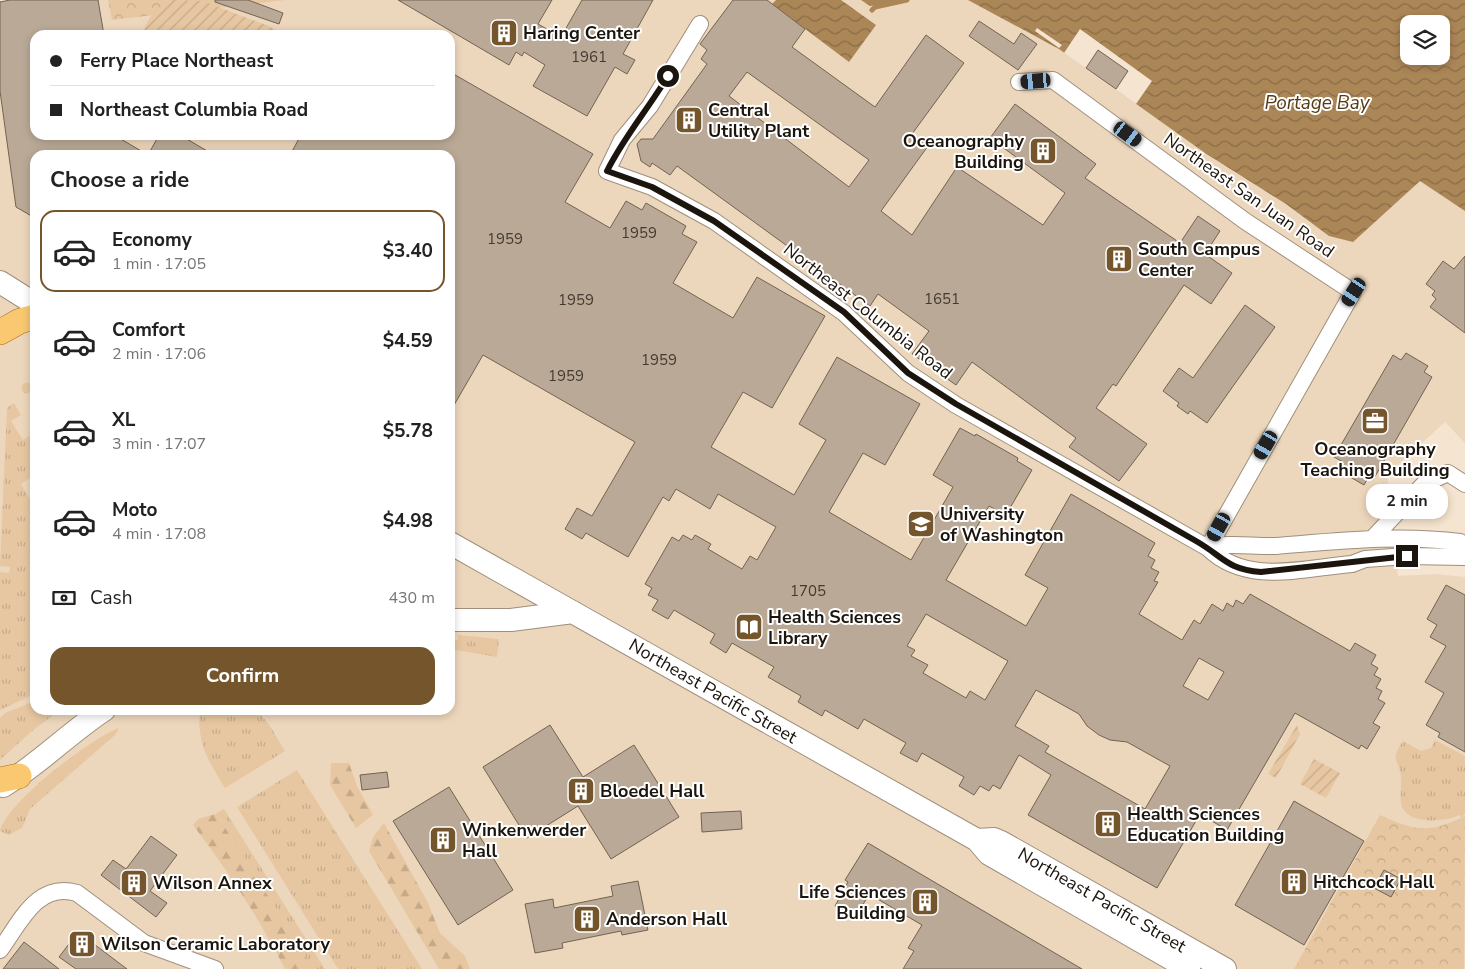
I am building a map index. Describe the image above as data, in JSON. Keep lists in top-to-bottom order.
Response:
{
  "streets": {
    "main road": ["Northeast Pacific Street"],
    "street": ["Northeast San Juan Road", "Northeast Columbia Road"]
  },
  "crossings": [
    ["Northeast San Juan Road", "Northeast Columbia Road"]
  ],
  "water": ["Portage Bay"],
  "places": {
    "building": [
      "Haring Center",
      "Central Utility Plant",
      "Oceanography Building",
      "South Campus Center",
      "Bloedel Hall",
      "Health Sciences Education Building",
      "Winkenwerder Hall",
      "Hitchcock Hall",
      "Wilson Annex",
      "Life Sciences Building",
      "Anderson Hall",
      "Wilson Ceramic Laboratory"
    ],
    "office": ["Oceanography Teaching Building"],
    "school or university": ["University of Washington"],
    "library": ["Health Sciences Library"]
  },
  "house_numbers": [
    "1961",
    "1959",
    "1959",
    "1651",
    "1959",
    "1959",
    "1959",
    "1705"
  ],
  "page": {
    "banner": ["Ferry Place Northeast", "Northeast Columbia Road"],
    "heading": "Choose a ride",
    "list": [
      {
        "name": "Economy",
        "note": "1 min · 17:05",
        "value": "$3.40"
      },
      {
        "name": "Comfort",
        "note": "2 min · 17:06",
        "value": "$4.59"
      },
      {
        "name": "XL",
        "note": "3 min · 17:07",
        "value": "$5.78"
      },
      {
        "name": "Moto",
        "note": "4 min · 17:08",
        "value": "$4.98"
      }
    ],
    "bubble": "2 min",
    "pay": ["Cash", "430 m"],
    "buttons": "Confirm"
  }
}
